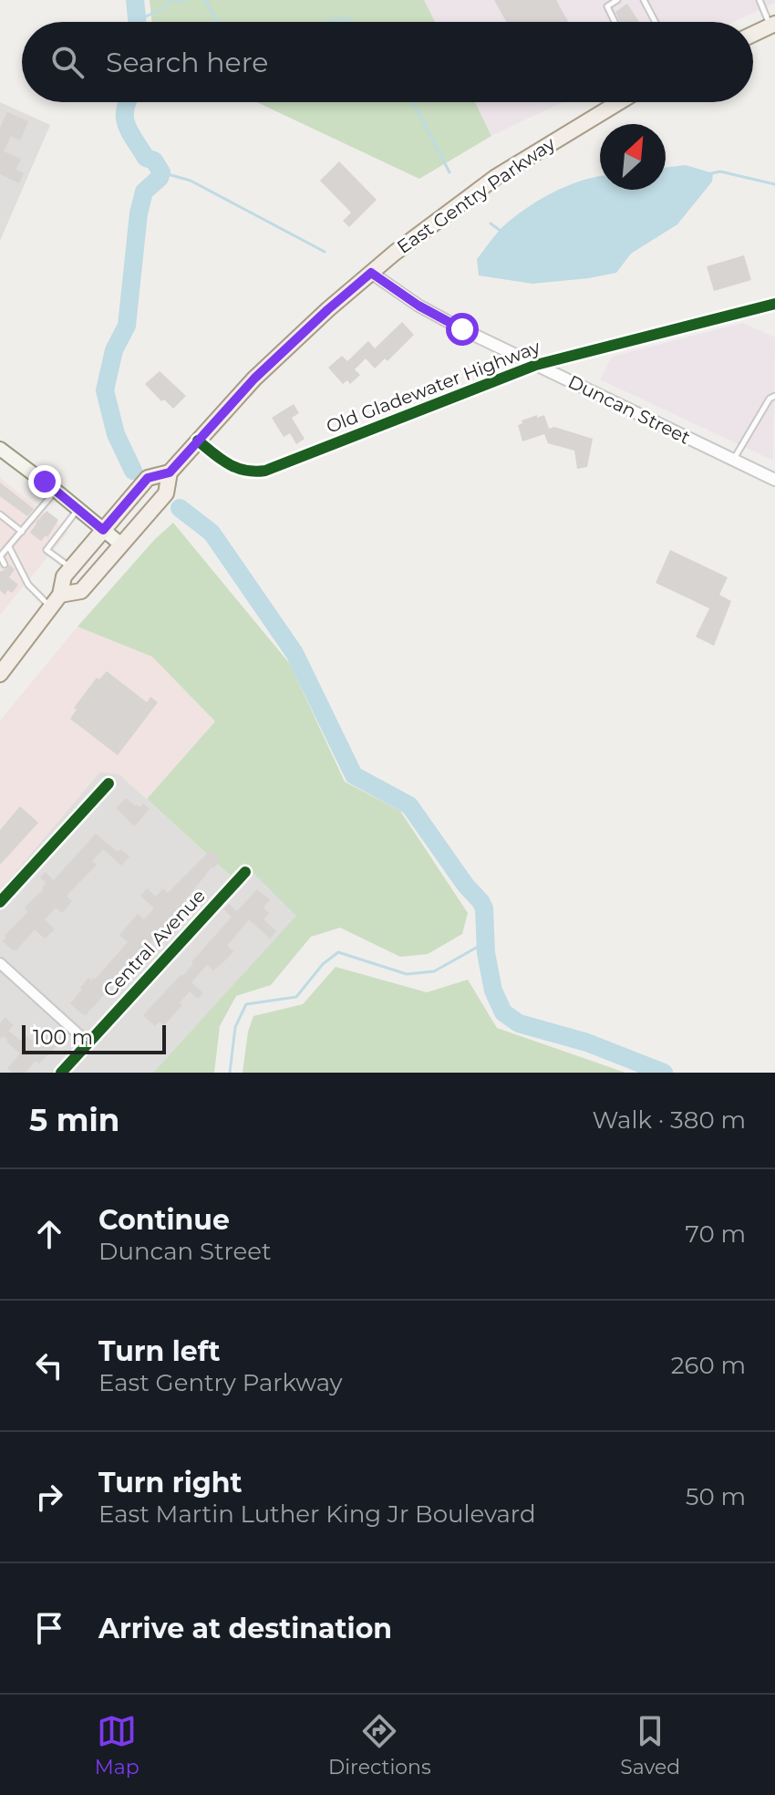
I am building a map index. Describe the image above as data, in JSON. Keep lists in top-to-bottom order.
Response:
{
  "streets": {
    "main road": ["East Gentry Parkway"],
    "street": ["Old Gladewater Highway", "Duncan Street", "Central Avenue"]
  },
  "crossings": [
    ["East Gentry Parkway", "Old Gladewater Highway"],
    ["East Gentry Parkway", "Duncan Street"],
    ["Old Gladewater Highway", "Duncan Street"]
  ],
  "scale_bar": "100 m",
  "north": "top right",
  "page": {
    "search": "Search here",
    "scale": "100 m",
    "heading": ["5 min", "Walk · 380 m"],
    "list": [
      ["Continue", "Duncan Street", "70 m"],
      ["Turn left", "East Gentry Parkway", "260 m"],
      ["Turn right", "East Martin Luther King Jr Boulevard", "50 m"],
      "Arrive at destination"
    ],
    "nav": ["Map", "Directions", "Saved"]
  }
}
